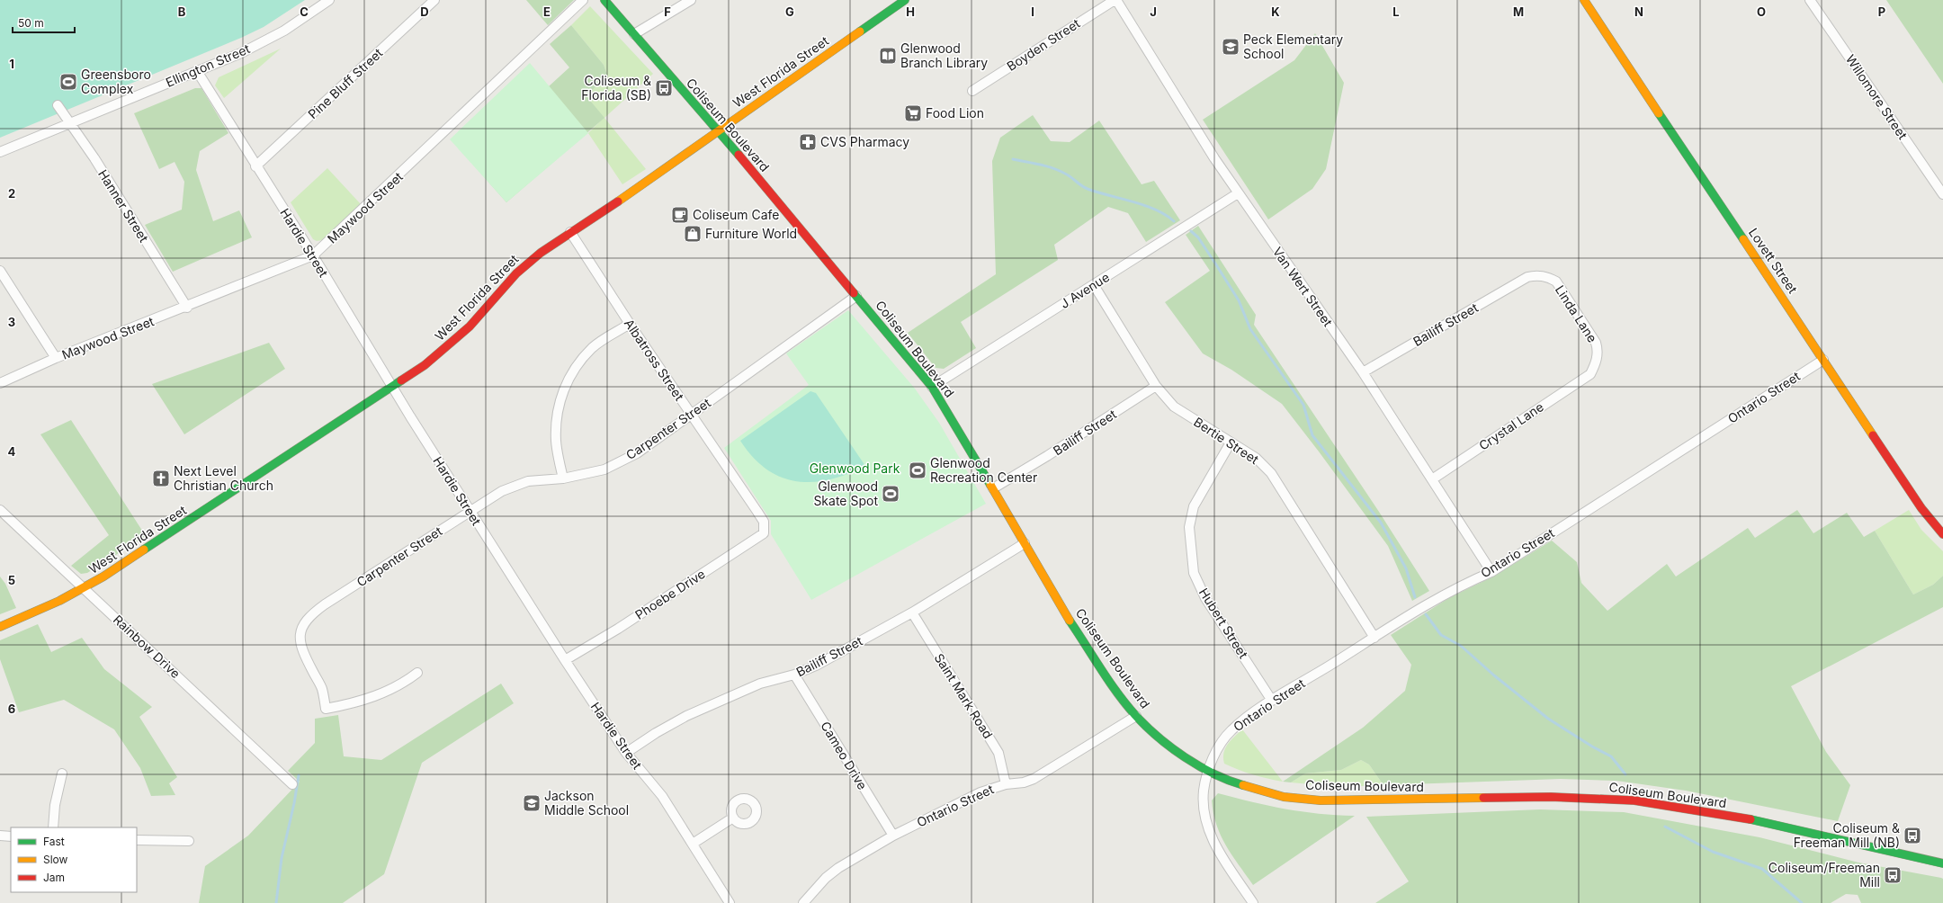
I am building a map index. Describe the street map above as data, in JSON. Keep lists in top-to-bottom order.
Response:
{
  "streets": {
    "main road": ["West Florida Street", "Coliseum Boulevard", "Lovett Street"],
    "street": [
      "Boyden Street",
      "Ellington Street",
      "Pine Bluff Street",
      "Willomore Street",
      "Hanner Street",
      "Maywood Street",
      "Hardie Street",
      "Van Wert Street",
      "J Avenue",
      "Linda Lane",
      "Bailiff Street",
      "Albatross Street",
      "Ontario Street",
      "Crystal Lane",
      "Carpenter Street",
      "Bertie Street",
      "Phoebe Drive",
      "Hubert Street",
      "Rainbow Drive",
      "Saint Mark Road",
      "Cameo Drive"
    ]
  },
  "crossings": [
    ["Boyden Street", "Van Wert Street"],
    ["Ellington Street", "Hanner Street"],
    ["Ellington Street", "Hardie Street"],
    ["West Florida Street", "Coliseum Boulevard"],
    ["West Florida Street", "Hardie Street"],
    ["West Florida Street", "Albatross Street"],
    ["West Florida Street", "Rainbow Drive"],
    ["Pine Bluff Street", "Hardie Street"],
    ["Coliseum Boulevard", "J Avenue"],
    ["Coliseum Boulevard", "Bailiff Street"],
    ["Coliseum Boulevard", "Ontario Street"],
    ["Coliseum Boulevard", "Carpenter Street"],
    ["Hanner Street", "Maywood Street"],
    ["Maywood Street", "Hardie Street"],
    ["Hardie Street", "Bailiff Street"],
    ["Hardie Street", "Carpenter Street"],
    ["Hardie Street", "Phoebe Drive"],
    ["Lovett Street", "Ontario Street"],
    ["Van Wert Street", "J Avenue"],
    ["Van Wert Street", "Bailiff Street"],
    ["Van Wert Street", "Ontario Street"],
    ["Van Wert Street", "Crystal Lane"],
    ["J Avenue", "Bertie Street"],
    ["Linda Lane", "Bailiff Street"],
    ["Linda Lane", "Crystal Lane"],
    ["Bailiff Street", "Bertie Street"],
    ["Bailiff Street", "Saint Mark Road"],
    ["Bailiff Street", "Cameo Drive"],
    ["Albatross Street", "Carpenter Street"],
    ["Albatross Street", "Phoebe Drive"],
    ["Ontario Street", "Bertie Street"],
    ["Ontario Street", "Hubert Street"],
    ["Ontario Street", "Saint Mark Road"],
    ["Ontario Street", "Cameo Drive"],
    ["Bertie Street", "Hubert Street"]
  ],
  "parks": ["Glenwood Park"],
  "places": {
    "school or university": ["Peck Elementary School", "Jackson Middle School"],
    "library": ["Glenwood Branch Library"],
    "sports": ["Greensboro Complex", "Glenwood Recreation Center", "Glenwood Skate Spot"],
    "bus stop": ["Coliseum & Florida (SB)", "Coliseum & Freeman Mill (NB)", "Coliseum/Freeman Mill"],
    "supermarket": ["Food Lion"],
    "pharmacy": ["CVS Pharmacy"],
    "cafe": ["Coliseum Cafe"],
    "shop": ["Furniture World"],
    "church": ["Next Level Christian Church"]
  },
  "legend": ["Fast", "Slow", "Jam"],
  "scale_bar": "50 m",
  "grid": {
    "columns": [
      "B",
      "C",
      "D",
      "E",
      "F",
      "G",
      "H",
      "I",
      "J",
      "K",
      "L",
      "M",
      "N",
      "O",
      "P"
    ],
    "rows": [
      "1",
      "2",
      "3",
      "4",
      "5",
      "6"
    ]
  }
}
